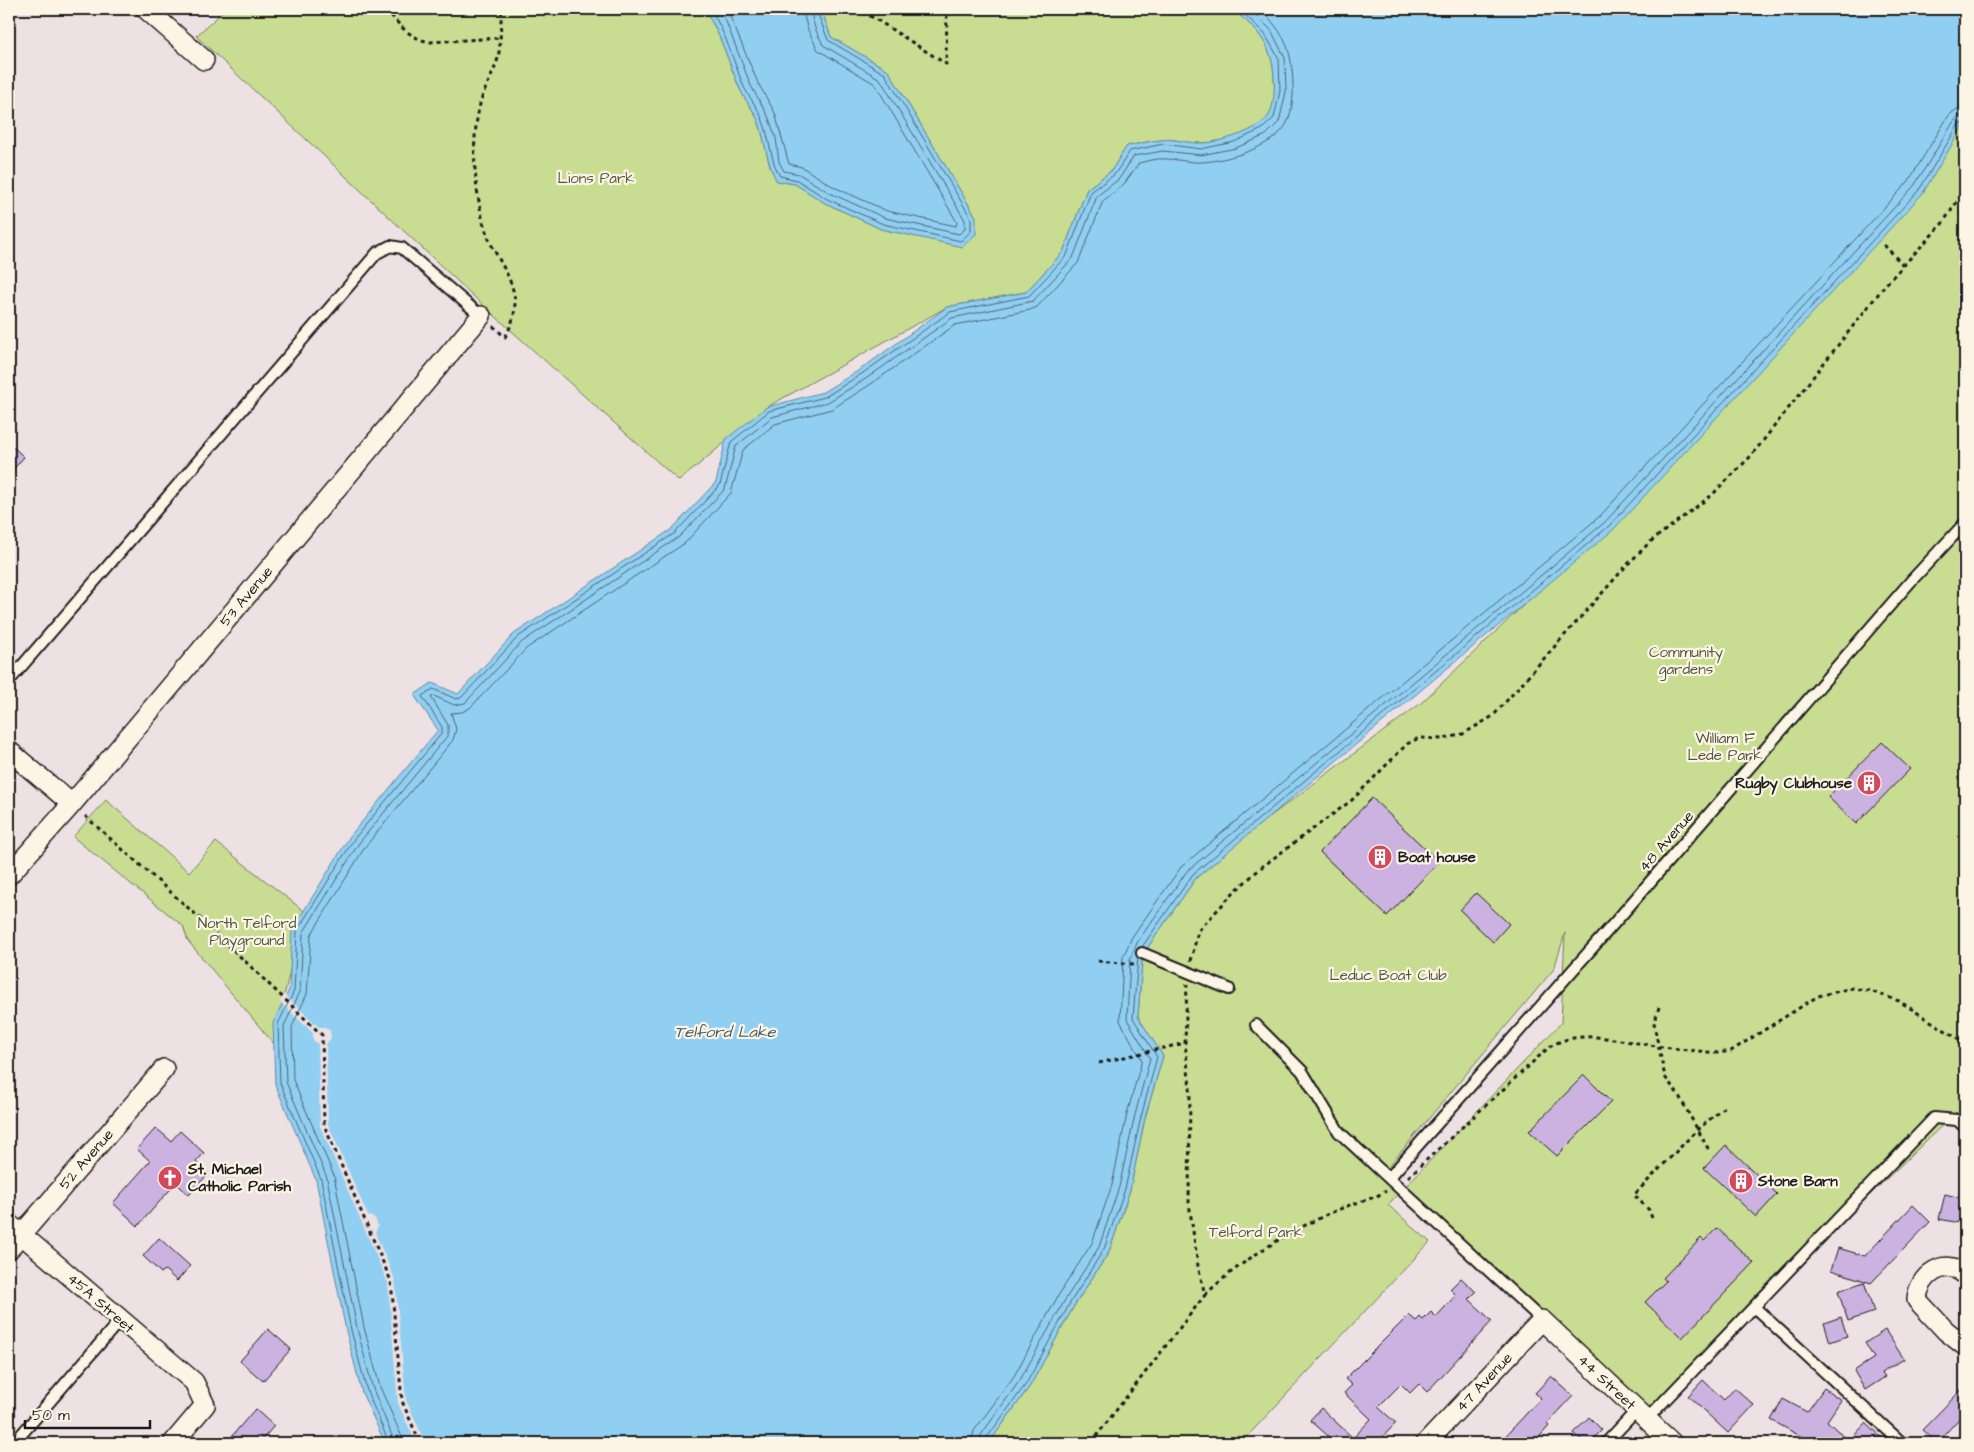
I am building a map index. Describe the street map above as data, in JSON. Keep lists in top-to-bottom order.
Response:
{
  "streets": {
    "street": [
      "53 Avenue",
      "52 Avenue",
      "45A Street",
      "47 Avenue",
      "44 Street"
    ],
    "lane": ["48 Avenue"]
  },
  "crossings": [
    ["52 Avenue", "45A Street"],
    ["47 Avenue", "44 Street"]
  ],
  "water": ["Telford Lake"],
  "parks": [
    "Lions Park",
    "Community gardens",
    "William F Lede Park",
    "North Telford Playground",
    "Leduc Boat Club",
    "Telford Park"
  ],
  "places": {
    "building": ["Rugby Clubhouse", "Boat house", "Stone Barn"],
    "church": ["St. Michael Catholic Parish"]
  },
  "scale_bar": "50 m"
}
